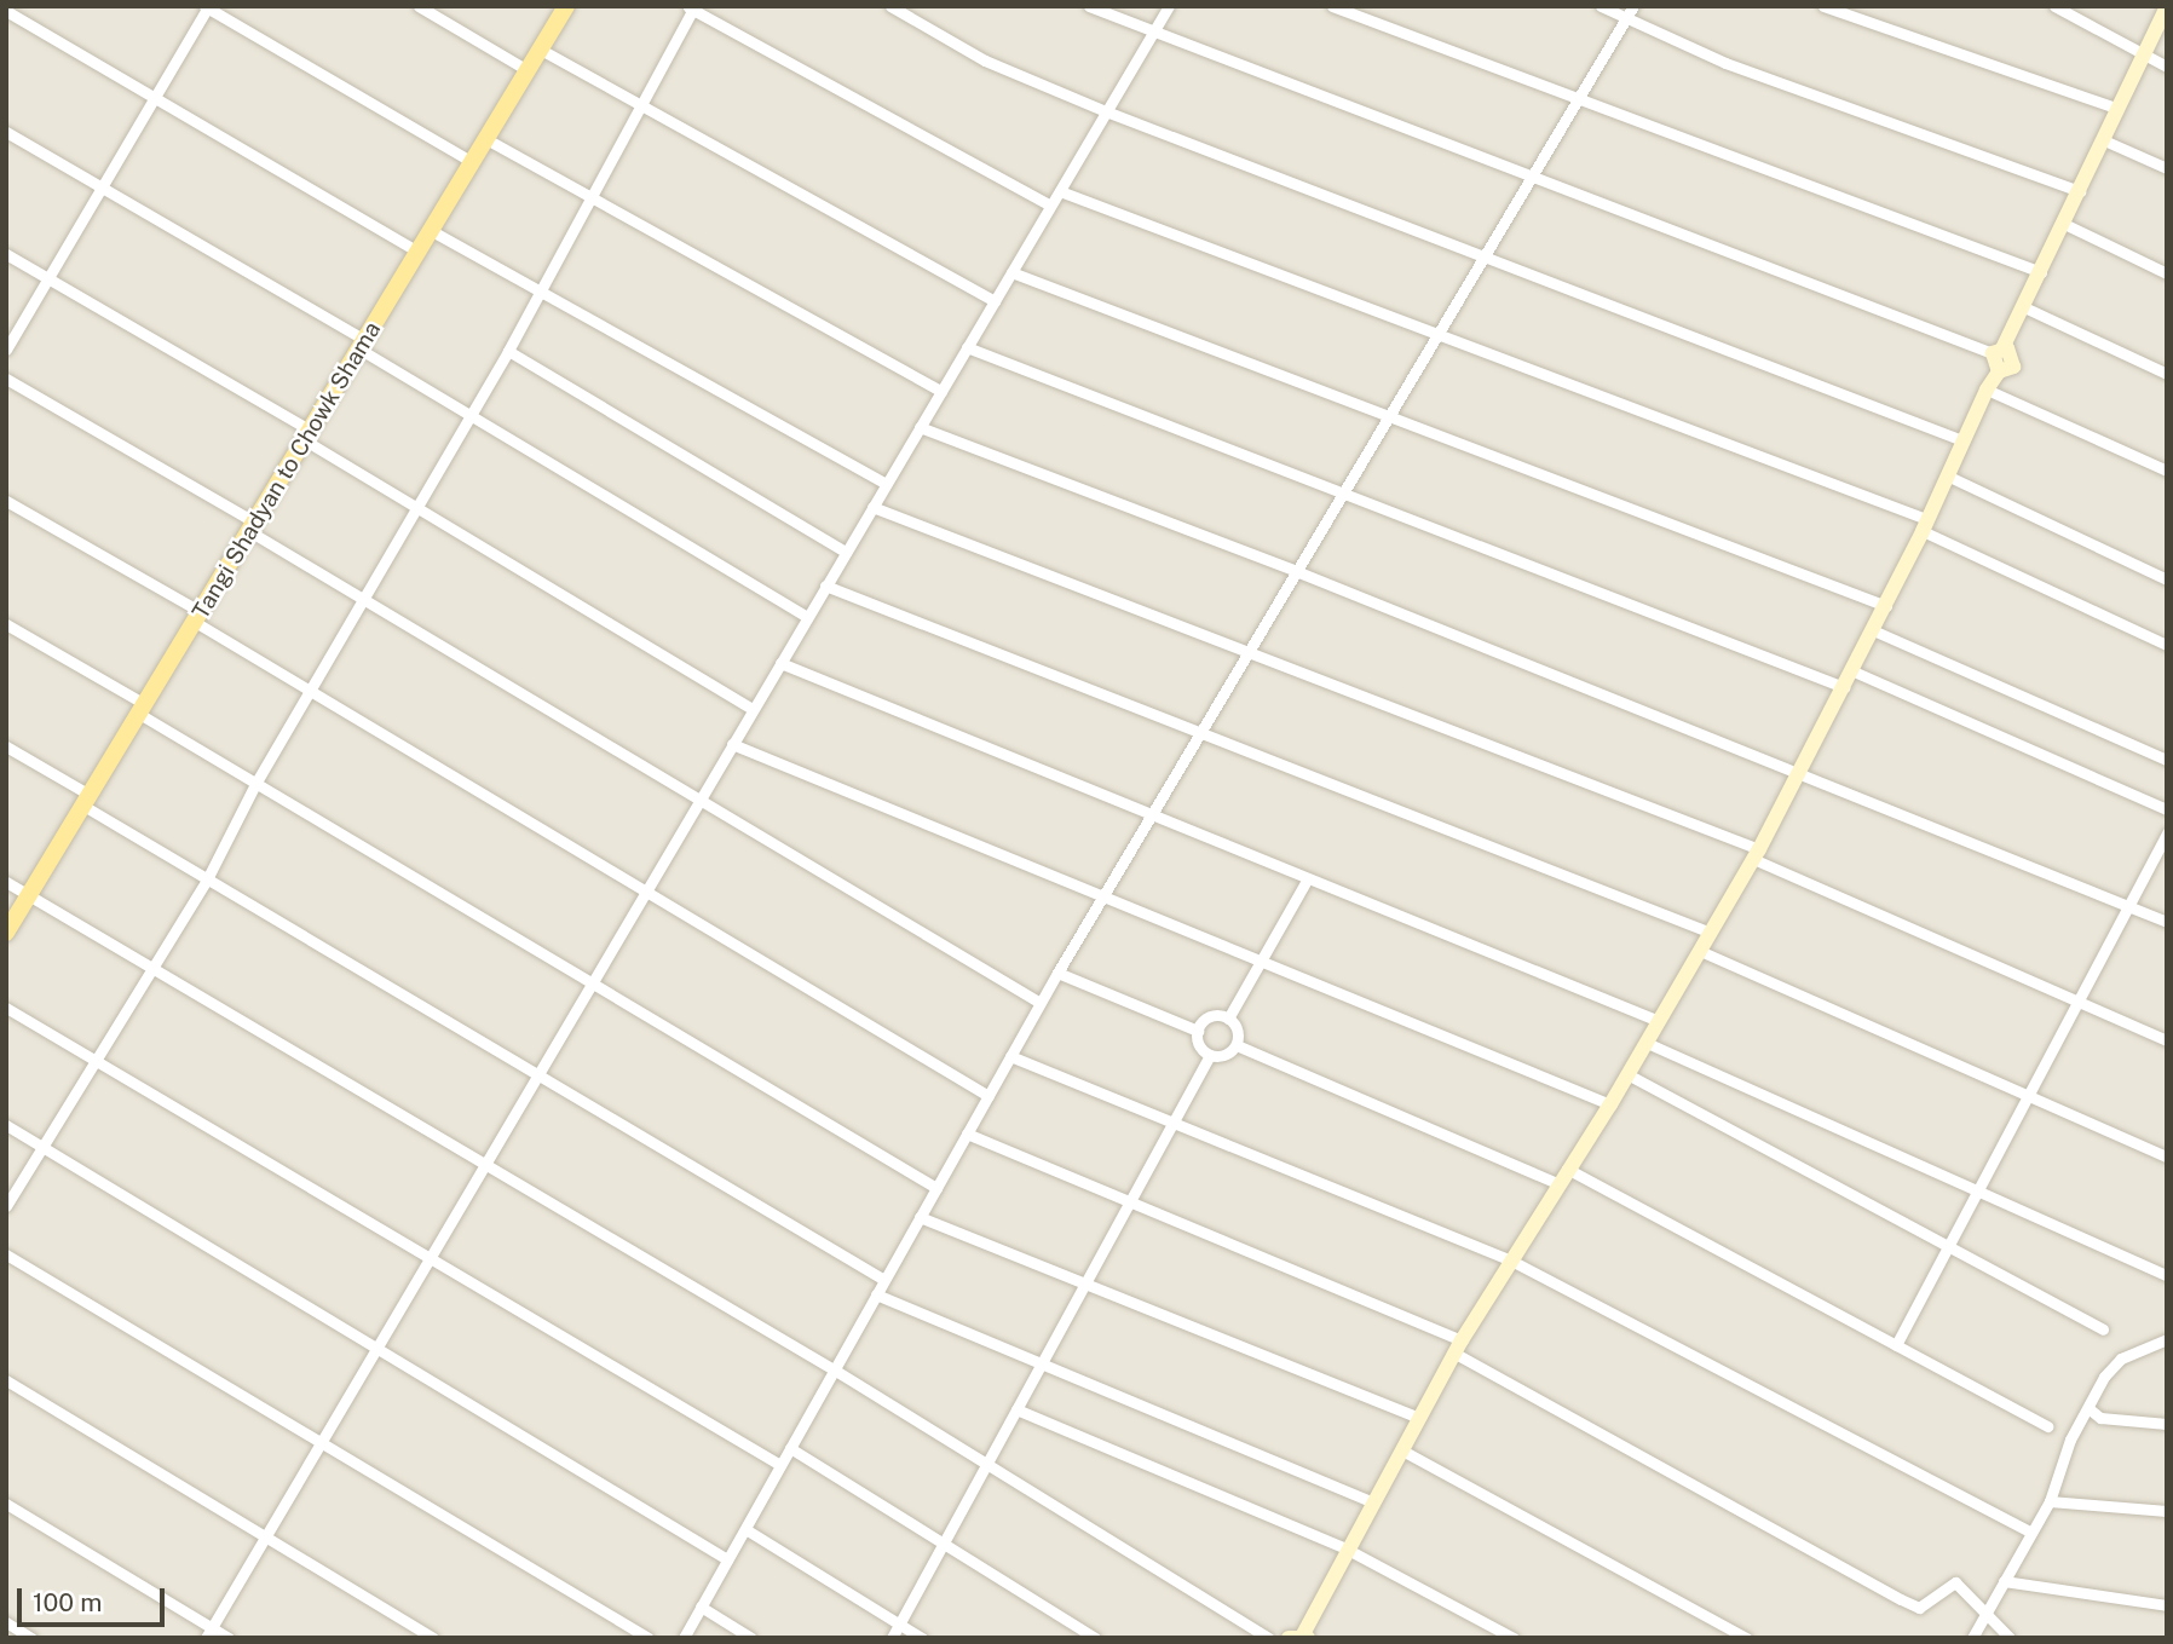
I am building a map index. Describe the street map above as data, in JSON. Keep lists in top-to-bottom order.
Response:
{
  "streets": {
    "main road": ["Tangi Shadyan to Chowk Shama"]
  },
  "scale_bar": "100 m"
}
